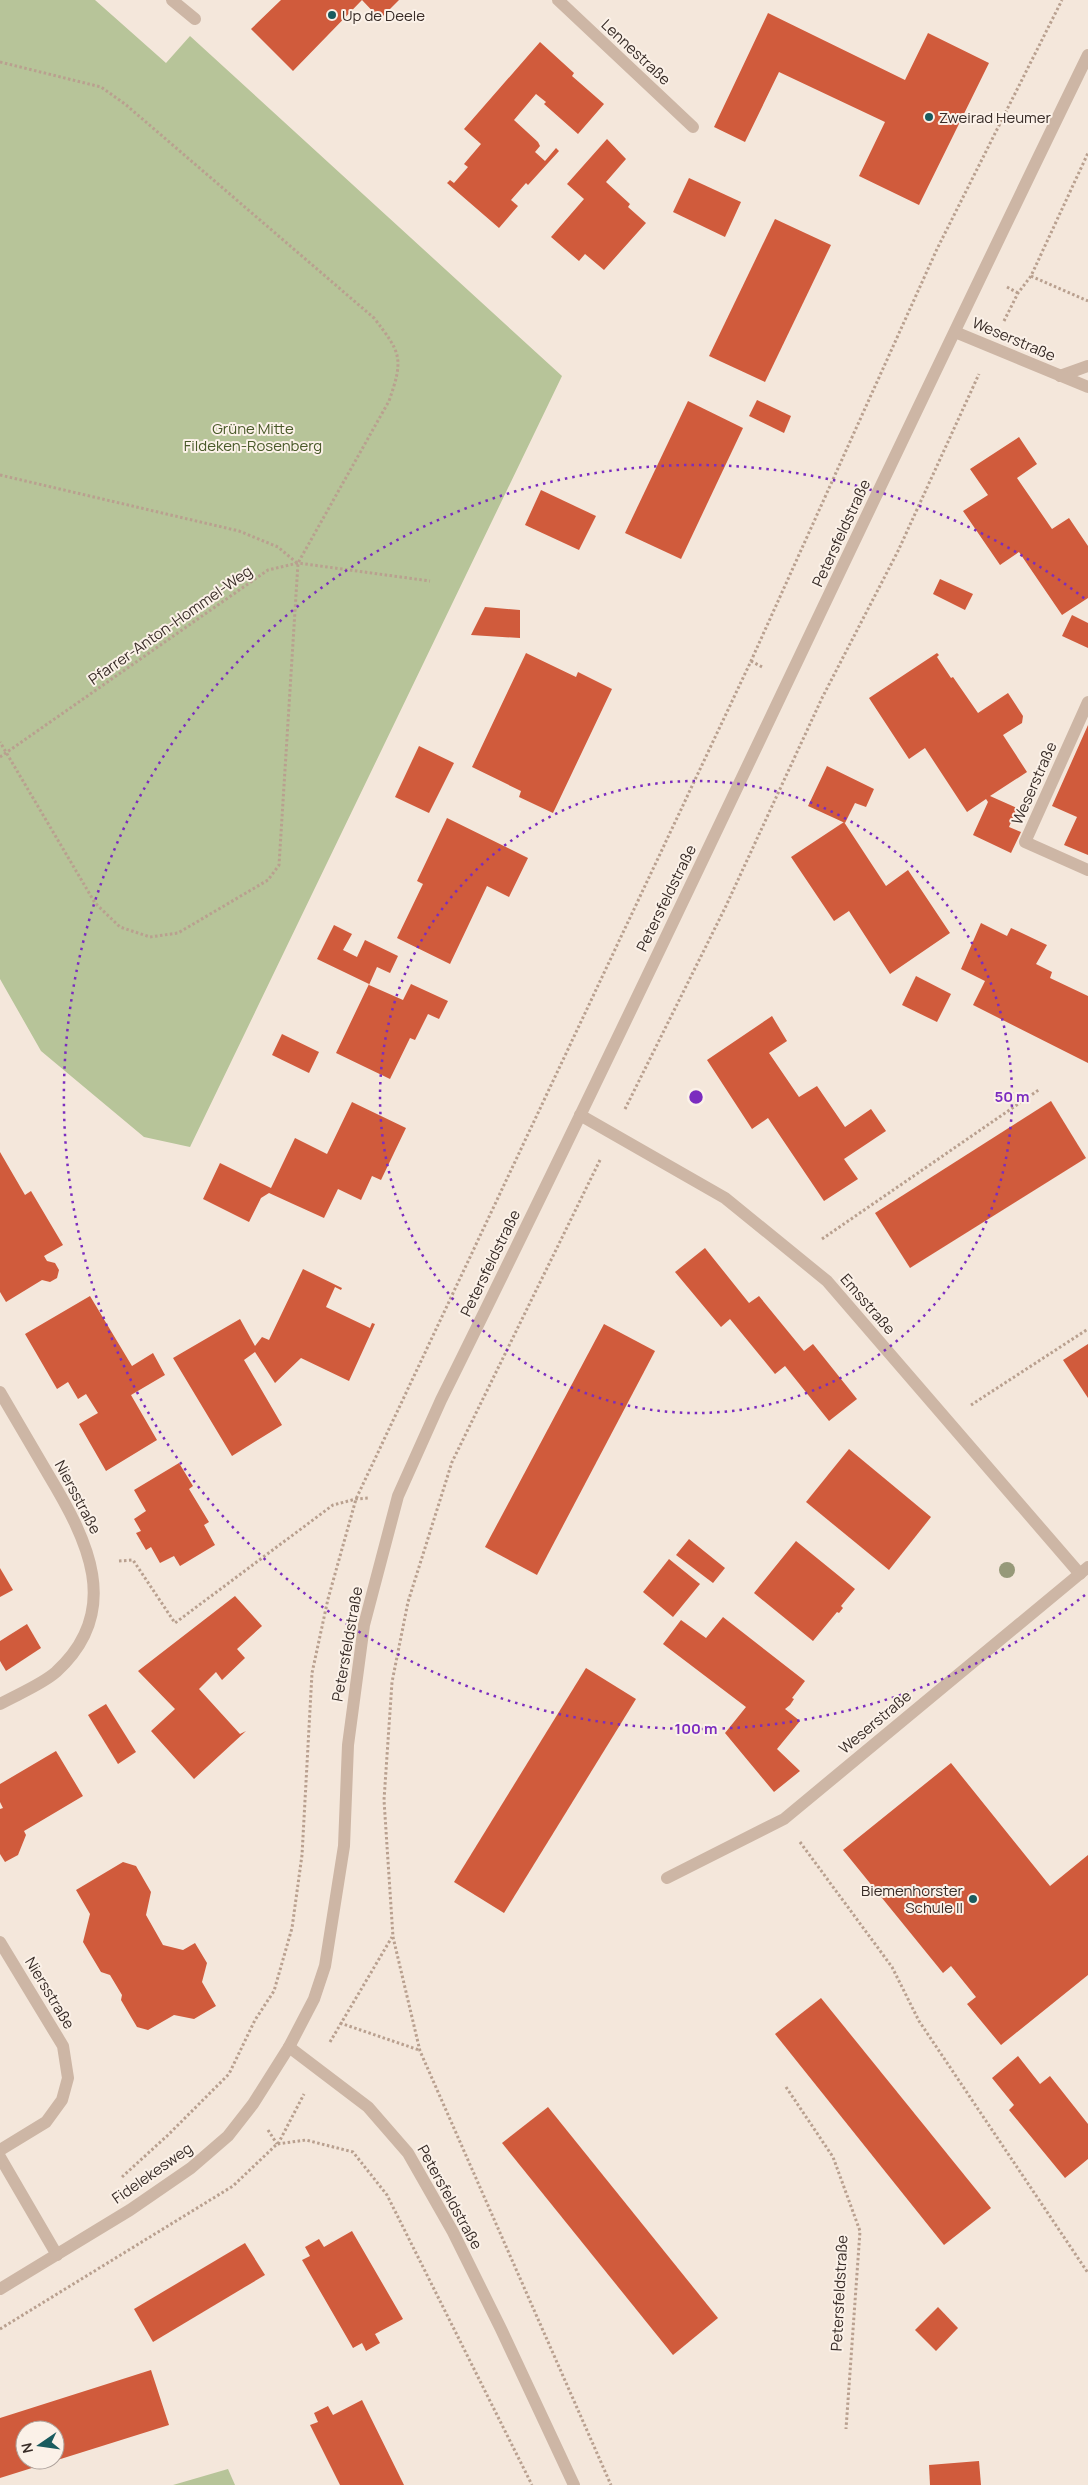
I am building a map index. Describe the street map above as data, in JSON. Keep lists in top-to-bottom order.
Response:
{
  "streets": {
    "street": [
      "Lennestraße",
      "Weserstraße",
      "Petersfeldstraße",
      "Emsstraße",
      "Niersstraße",
      "Fidelekesweg"
    ],
    "path": ["Pfarrer-Anton-Hommel-Weg"]
  },
  "crossings": [
    ["Weserstraße", "Petersfeldstraße"],
    ["Weserstraße", "Emsstraße"],
    ["Petersfeldstraße", "Emsstraße"],
    ["Petersfeldstraße", "Fidelekesweg"]
  ],
  "parks": ["Grüne Mitte Fildeken-Rosenberg"],
  "places": ["Up de Deele", "Zweirad Heumer", "Biemenhorster Schule II"],
  "north": "left",
  "rings": ["50 m", "100 m"]
}
